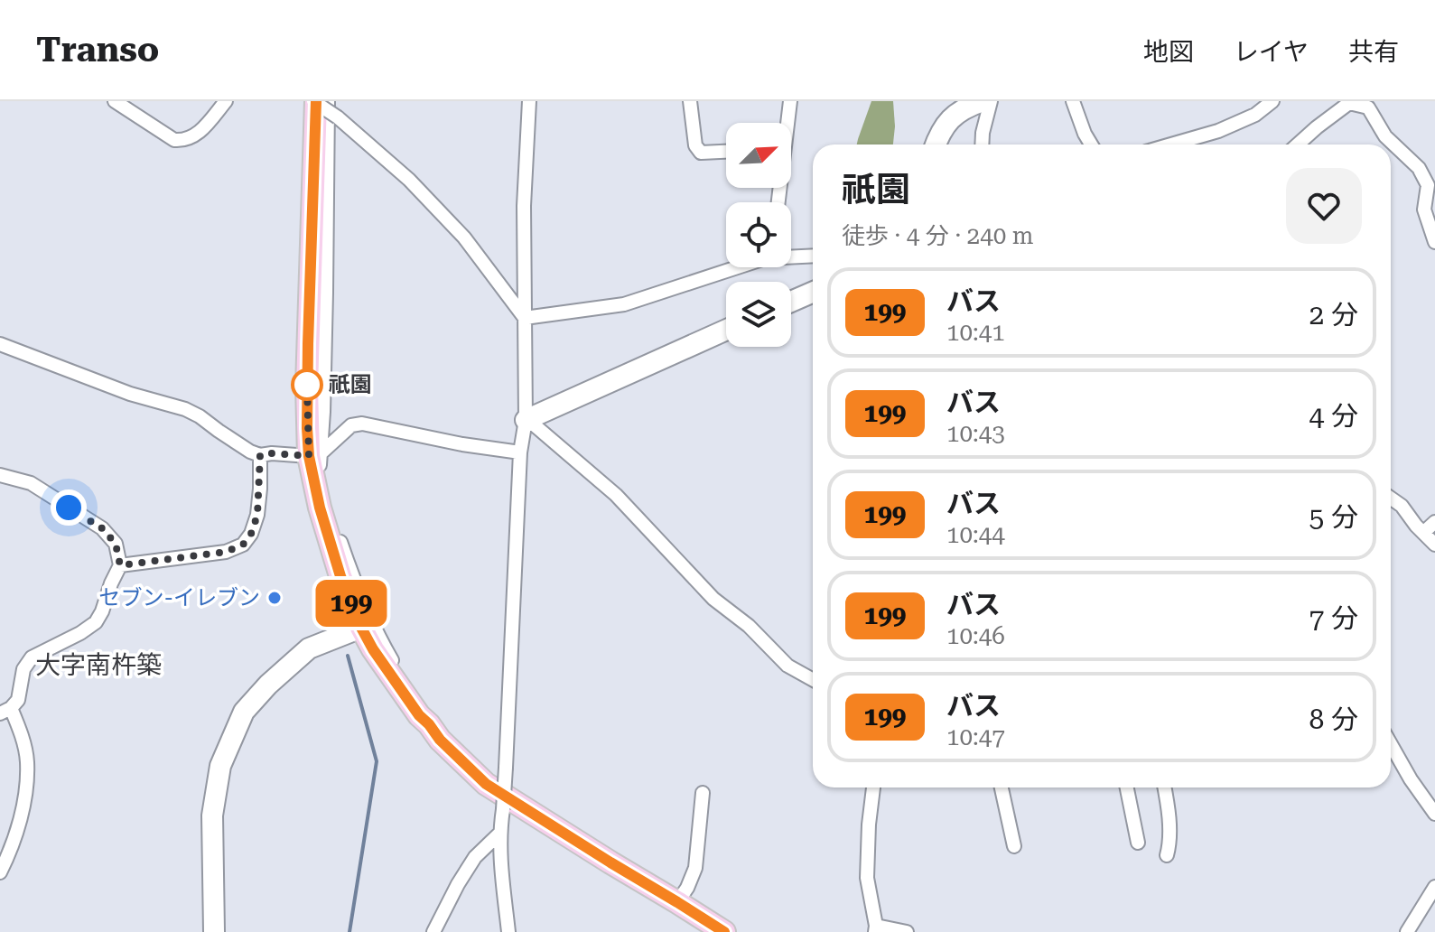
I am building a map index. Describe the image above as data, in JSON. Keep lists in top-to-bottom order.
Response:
{
  "districts": ["大字南杵築"],
  "places": ["祇園", "セブン-イレブン"],
  "lines": ["bus line 199"],
  "north": "top right",
  "page": {
    "header": "Transo",
    "nav": ["地図", "レイヤ", "共有"],
    "on_map": "199",
    "heading": ["祇園", "徒歩 · 4 分 · 240 m"],
    "list": [
      {
        "mark": "199",
        "name": "バス",
        "note": "10:41",
        "value": "2 分"
      },
      {
        "mark": "199",
        "name": "バス",
        "note": "10:43",
        "value": "4 分"
      },
      {
        "mark": "199",
        "name": "バス",
        "note": "10:44",
        "value": "5 分"
      },
      {
        "mark": "199",
        "name": "バス",
        "note": "10:46",
        "value": "7 分"
      },
      {
        "mark": "199",
        "name": "バス",
        "note": "10:47",
        "value": "8 分"
      }
    ]
  }
}
